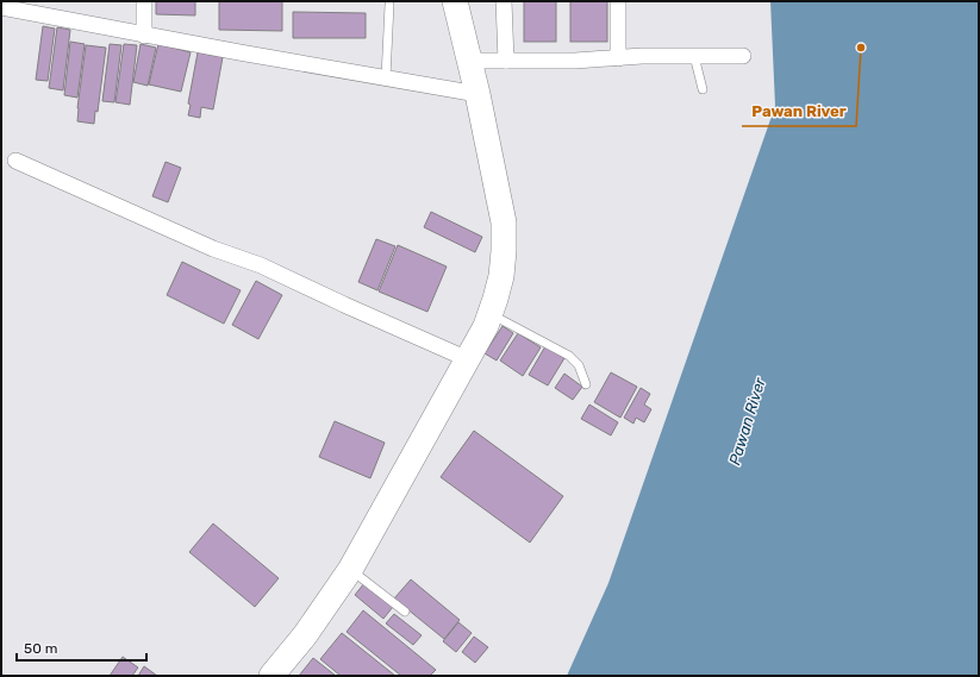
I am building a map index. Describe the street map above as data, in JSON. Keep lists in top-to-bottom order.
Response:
{
  "water": ["Pawan River"],
  "places": ["Pawan River"],
  "scale_bar": "50 m"
}
